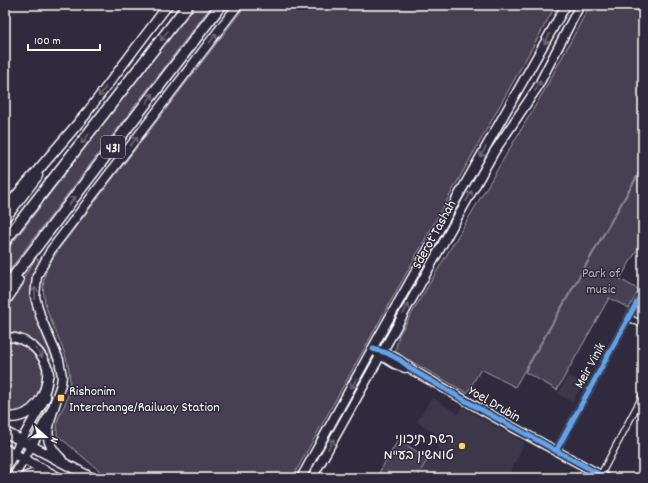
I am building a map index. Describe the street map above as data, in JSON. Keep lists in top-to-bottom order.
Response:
{
  "streets": {
    "highway": ["431"],
    "main road": ["Sderot Tashah", "Yoel Drubin"],
    "street": ["Meir Vinik"]
  },
  "crossings": [
    ["Sderot Tashah", "Yoel Drubin"],
    ["Meir Vinik", "Yoel Drubin"]
  ],
  "parks": ["Park of music"],
  "places": {
    "transit": ["Rishonim Interchange/Railway Station"],
    "other": ["רשת תיכוני טומשין בע\"מ"]
  },
  "scale_bar": "100 m",
  "north": "right"
}
